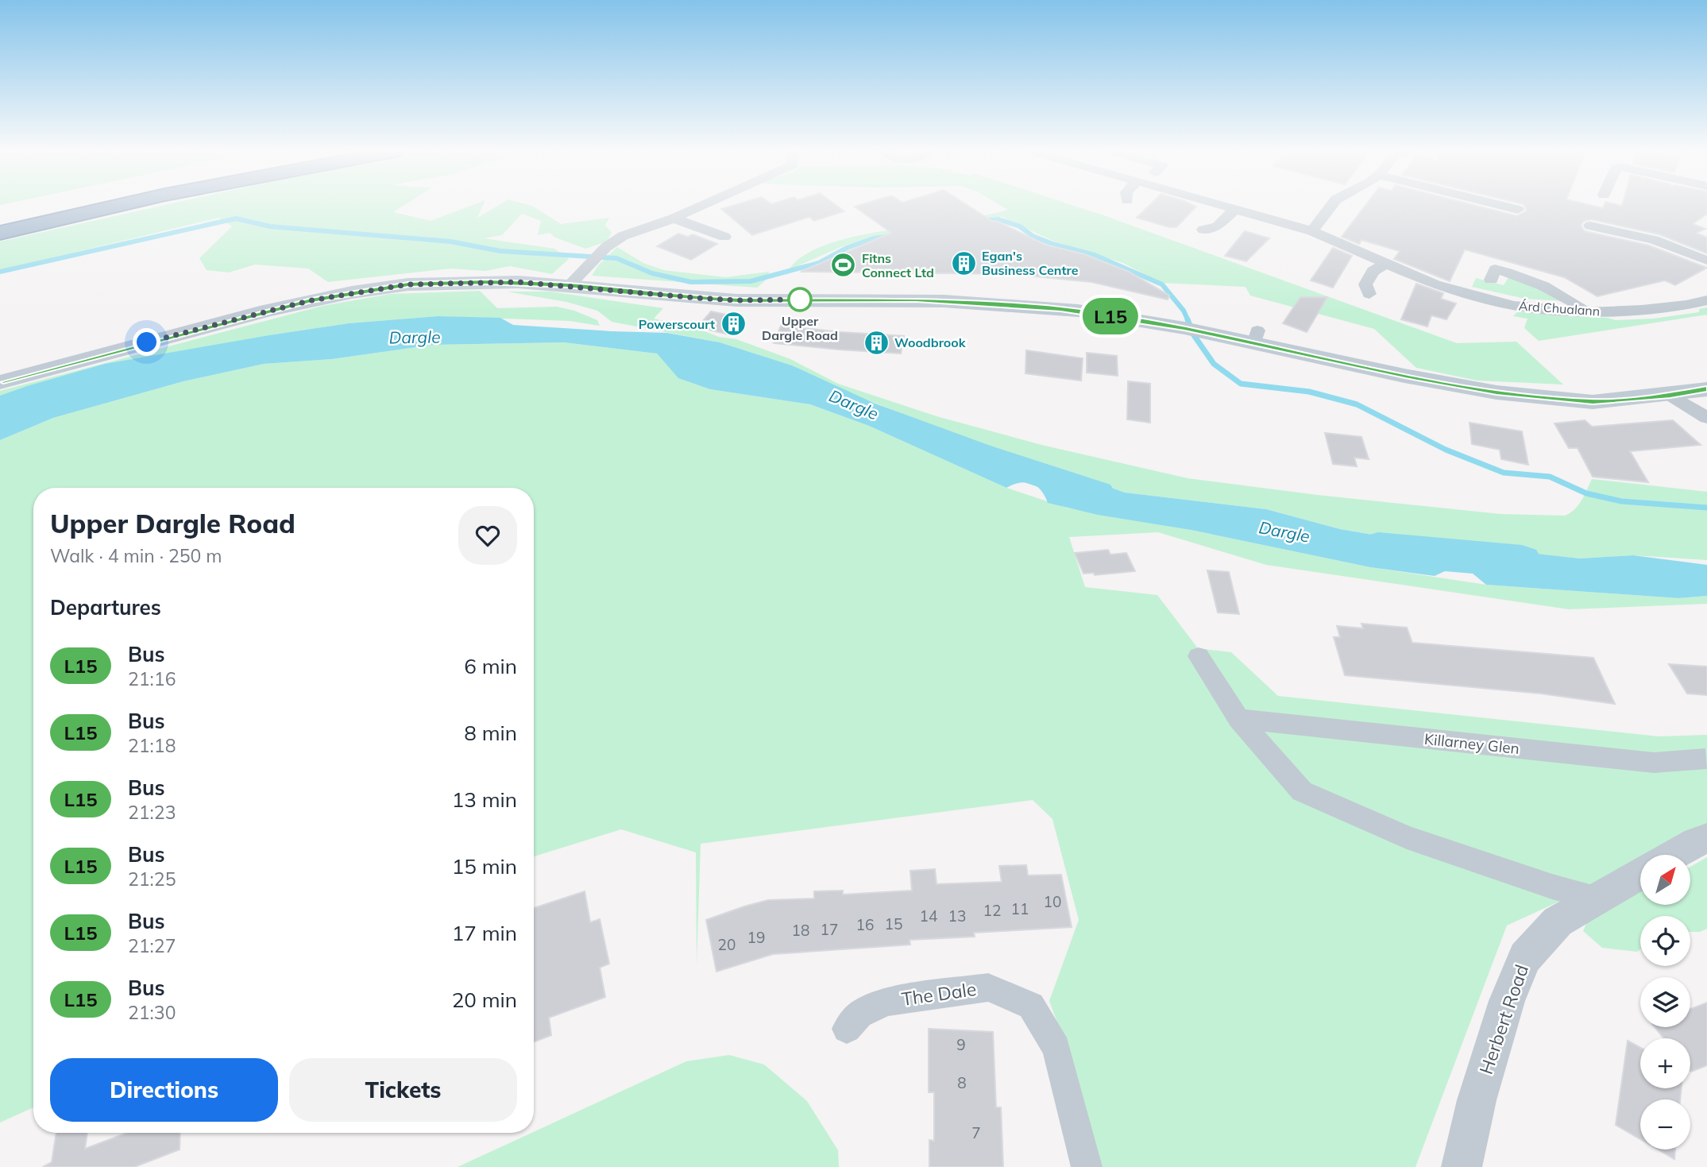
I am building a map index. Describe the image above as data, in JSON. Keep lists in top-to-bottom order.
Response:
{
  "streets": {
    "street": [
      "Árd Chualann",
      "Killarney Glen",
      "The Dale",
      "Herbert Road"
    ]
  },
  "water": ["Dargle"],
  "places": {
    "building": ["Egan's Business Centre", "Powerscourt", "Woodbrook"],
    "sports": ["Fitns Connect Ltd"],
    "other": ["Upper Dargle Road"]
  },
  "lines": ["bus line L15"],
  "house_numbers": [
    "10",
    "11",
    "12",
    "14",
    "13",
    "15",
    "16",
    "17",
    "18",
    "19",
    "20",
    "9",
    "8",
    "7"
  ],
  "north": "top right",
  "page": {
    "on_map": "L15",
    "heading": [
      ["Upper Dargle Road", "Walk · 4 min · 250 m"],
      "Departures"
    ],
    "list": [
      {
        "mark": "L15",
        "name": "Bus",
        "note": "21:16",
        "value": "6 min"
      },
      {
        "mark": "L15",
        "name": "Bus",
        "note": "21:18",
        "value": "8 min"
      },
      {
        "mark": "L15",
        "name": "Bus",
        "note": "21:23",
        "value": "13 min"
      },
      {
        "mark": "L15",
        "name": "Bus",
        "note": "21:25",
        "value": "15 min"
      },
      {
        "mark": "L15",
        "name": "Bus",
        "note": "21:27",
        "value": "17 min"
      },
      {
        "mark": "L15",
        "name": "Bus",
        "note": "21:30",
        "value": "20 min"
      }
    ],
    "map_buttons": ["+", "−"],
    "buttons": ["Directions", "Tickets"]
  }
}
